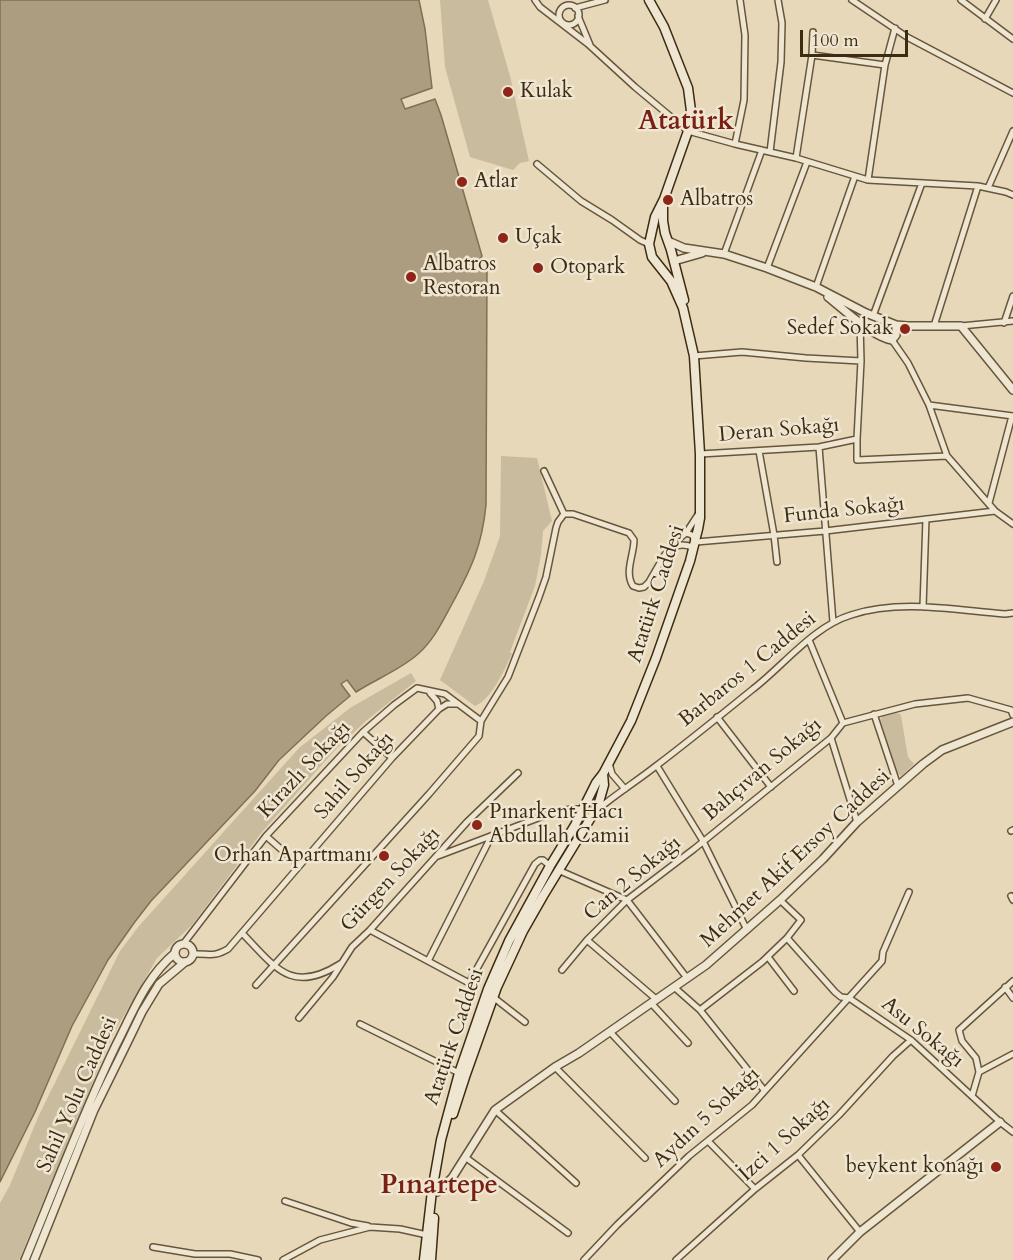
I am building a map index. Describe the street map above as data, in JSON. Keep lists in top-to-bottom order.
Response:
{
  "streets": {
    "main road": ["Atatürk Caddesi"],
    "street": [
      "Deran Sokağı",
      "Funda Sokağı",
      "Barbaros 1 Caddesi",
      "Kirazlı Sokağı",
      "Bahçıvan Sokağı",
      "Sahil Sokağı",
      "Mehmet Akif Ersoy Caddesi",
      "Can 2 Sokağı",
      "Gürgen Sokağı",
      "Asu Sokağı",
      "Sahil Yolu Caddesi",
      "Aydın 5 Sokağı",
      "İzci 1 Sokağı"
    ]
  },
  "crossings": [
    ["Deran Sokağı", "Atatürk Caddesi"],
    ["Funda Sokağı", "Atatürk Caddesi"],
    ["Atatürk Caddesi", "Barbaros 1 Caddesi"],
    ["Atatürk Caddesi", "Mehmet Akif Ersoy Caddesi"],
    ["Kirazlı Sokağı", "Sahil Sokağı"],
    ["Kirazlı Sokağı", "Sahil Yolu Caddesi"],
    ["Bahçıvan Sokağı", "Can 2 Sokağı"],
    ["Sahil Sokağı", "Sahil Yolu Caddesi"],
    ["Asu Sokağı", "Aydın 5 Sokağı"],
    ["Asu Sokağı", "İzci 1 Sokağı"]
  ],
  "districts": ["Atatürk", "Pınartepe"],
  "places": [
    "Kulak",
    "Atlar",
    "Albatros",
    "Uçak",
    "Otopark",
    "Albatros Restoran",
    "Sedef Sokak",
    "Pınarkent Hacı Abdullah Camii",
    "Orhan Apartmanı",
    "beykent konağı"
  ],
  "scale_bar": "100 m"
}
